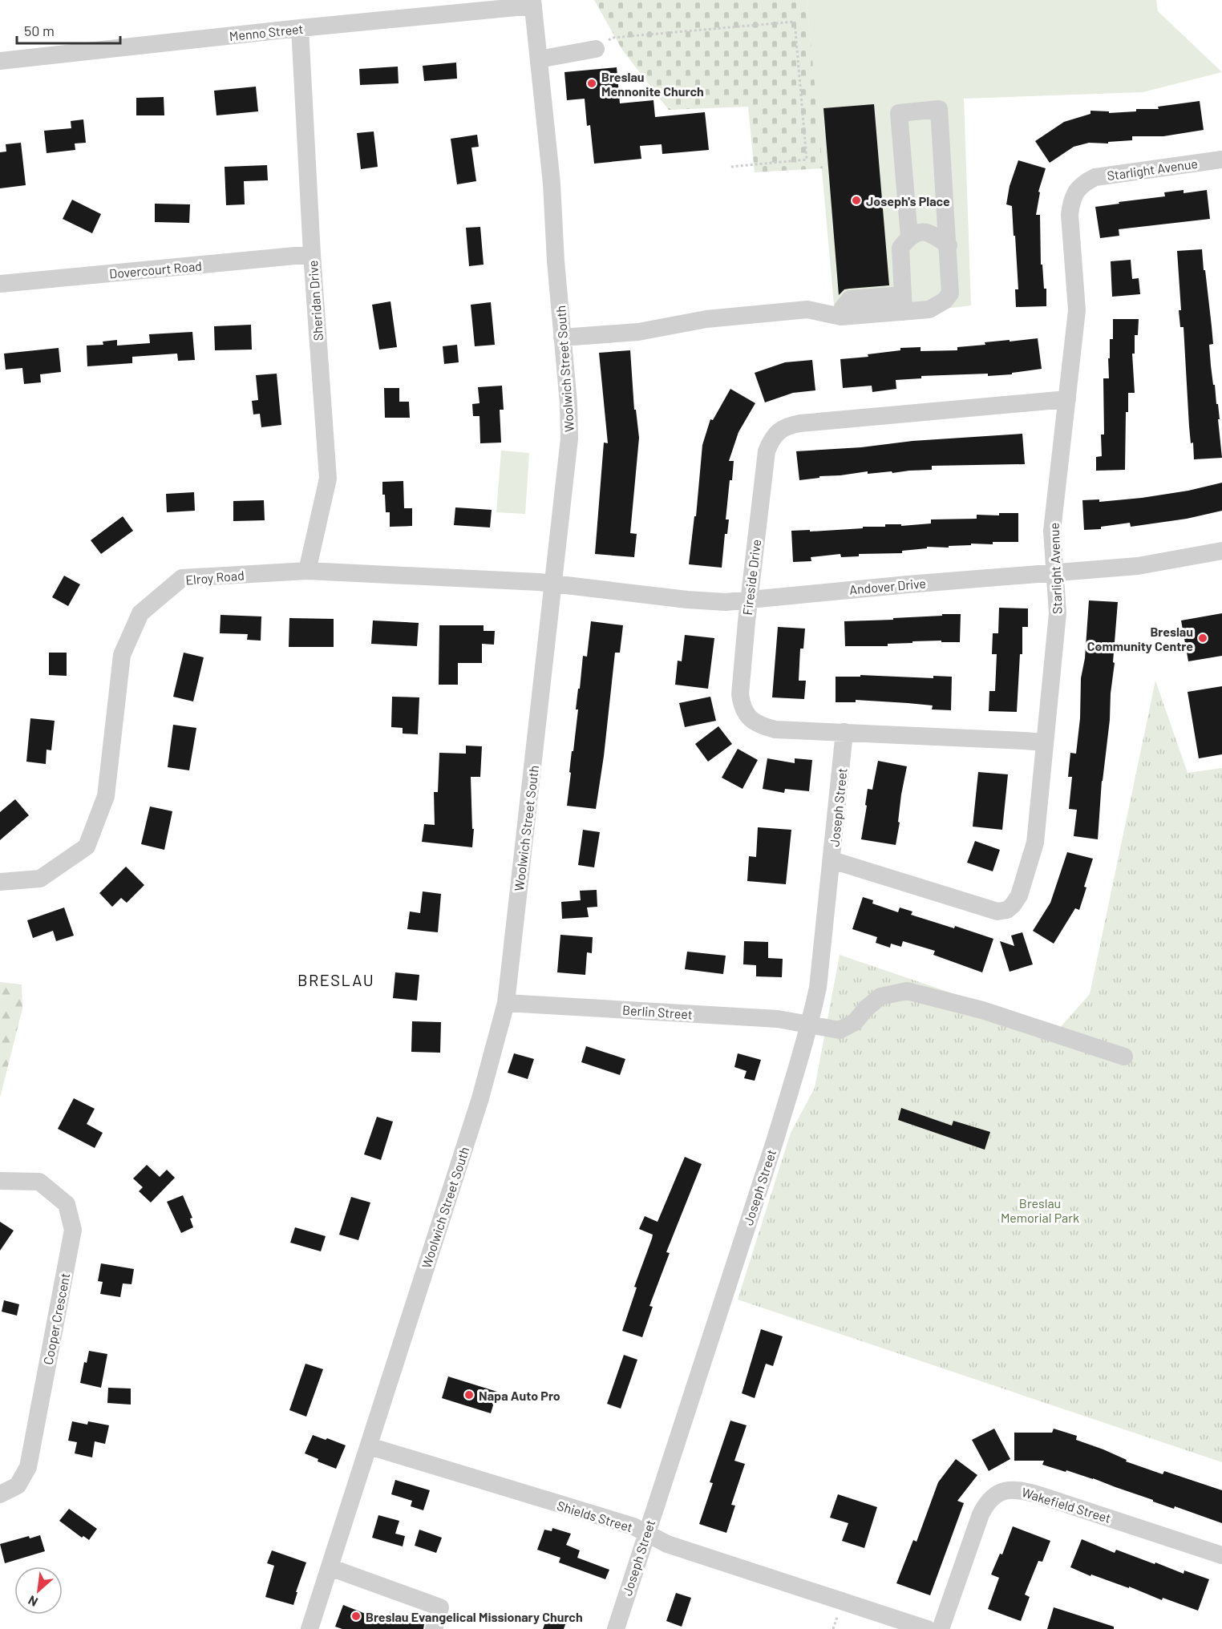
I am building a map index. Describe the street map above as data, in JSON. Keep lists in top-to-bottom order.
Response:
{
  "streets": {
    "street": [
      "Menno Street",
      "Starlight Avenue",
      "Dovercourt Road",
      "Sheridan Drive",
      "Woolwich Street South",
      "Elroy Road",
      "Fireside Drive",
      "Andover Drive",
      "Joseph Street",
      "Berlin Street",
      "Cooper Crescent",
      "Wakefield Street",
      "Shields Street"
    ]
  },
  "crossings": [
    ["Menno Street", "Sheridan Drive"],
    ["Menno Street", "Woolwich Street South"],
    ["Starlight Avenue", "Fireside Drive"],
    ["Starlight Avenue", "Andover Drive"],
    ["Starlight Avenue", "Joseph Street"],
    ["Dovercourt Road", "Sheridan Drive"],
    ["Sheridan Drive", "Elroy Road"],
    ["Woolwich Street South", "Elroy Road"],
    ["Woolwich Street South", "Andover Drive"],
    ["Woolwich Street South", "Berlin Street"],
    ["Woolwich Street South", "Shields Street"],
    ["Elroy Road", "Andover Drive"],
    ["Fireside Drive", "Andover Drive"],
    ["Fireside Drive", "Joseph Street"],
    ["Joseph Street", "Berlin Street"],
    ["Joseph Street", "Shields Street"]
  ],
  "districts": ["BRESLAU"],
  "parks": ["Breslau Memorial Park"],
  "places": [
    "Breslau Mennonite Church",
    "Joseph's Place",
    "Breslau Community Centre",
    "Napa Auto Pro",
    "Breslau Evangelical Missionary Church"
  ],
  "scale_bar": "50 m",
  "north": "bottom left"
}
